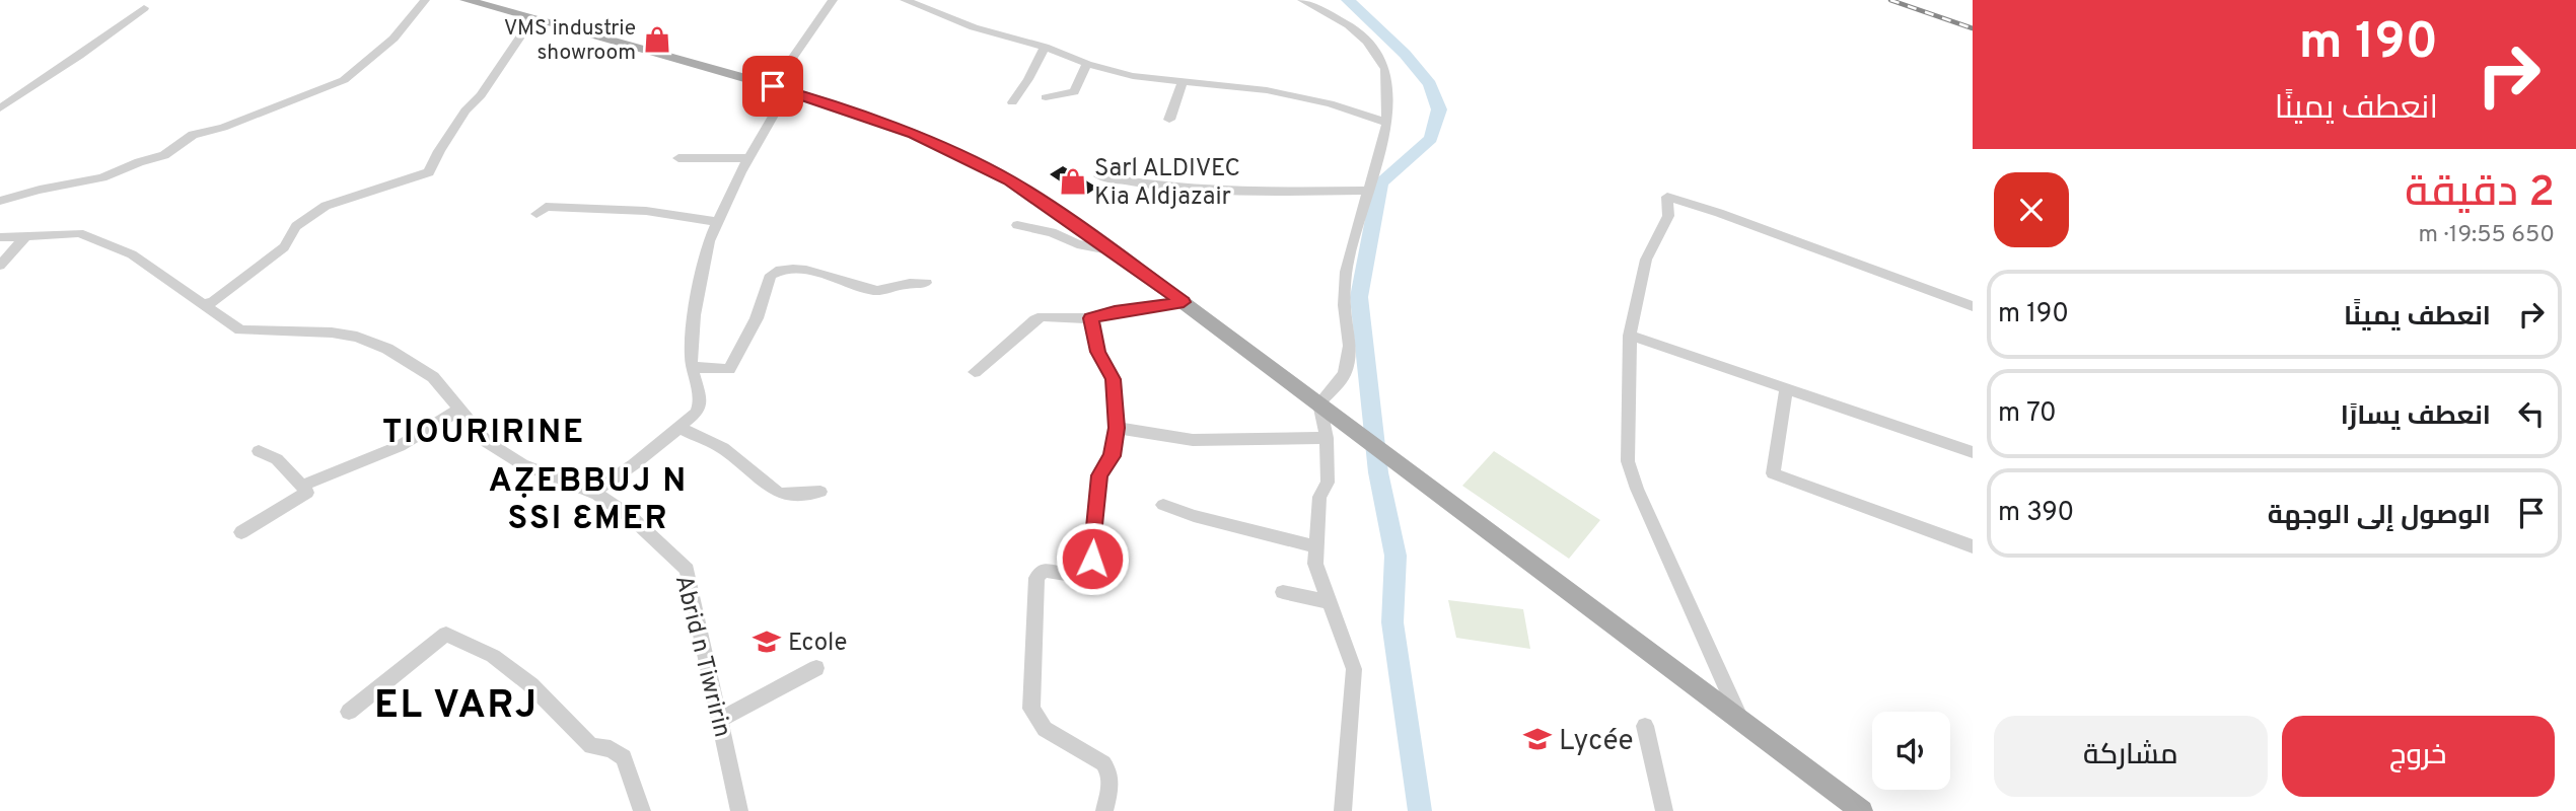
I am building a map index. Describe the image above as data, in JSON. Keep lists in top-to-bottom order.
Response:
{
  "streets": {
    "street": ["Abrid n Tiwririn"]
  },
  "districts": ["TIOURIRINE", "AẒEBBUJ N SSI ƐMER", "EL VARJ"],
  "places": {
    "shop": ["VMS industrie showroom", "Sarl ALDIVEC Kia Aldjazair"],
    "school or university": ["Ecole", "Lycée"]
  },
  "page": {
    "turn": ["190 m", "انعطف يمينًا"],
    "heading": ["2 دقيقة", "650 m · 19:55"],
    "list": [
      {
        "name": "انعطف يمينًا",
        "value": "190 m"
      },
      {
        "name": "انعطف يسارًا",
        "value": "70 m"
      },
      {
        "name": "الوصول إلى الوجهة",
        "value": "390 m"
      }
    ],
    "buttons": ["خروج", "مشاركة"]
  }
}
